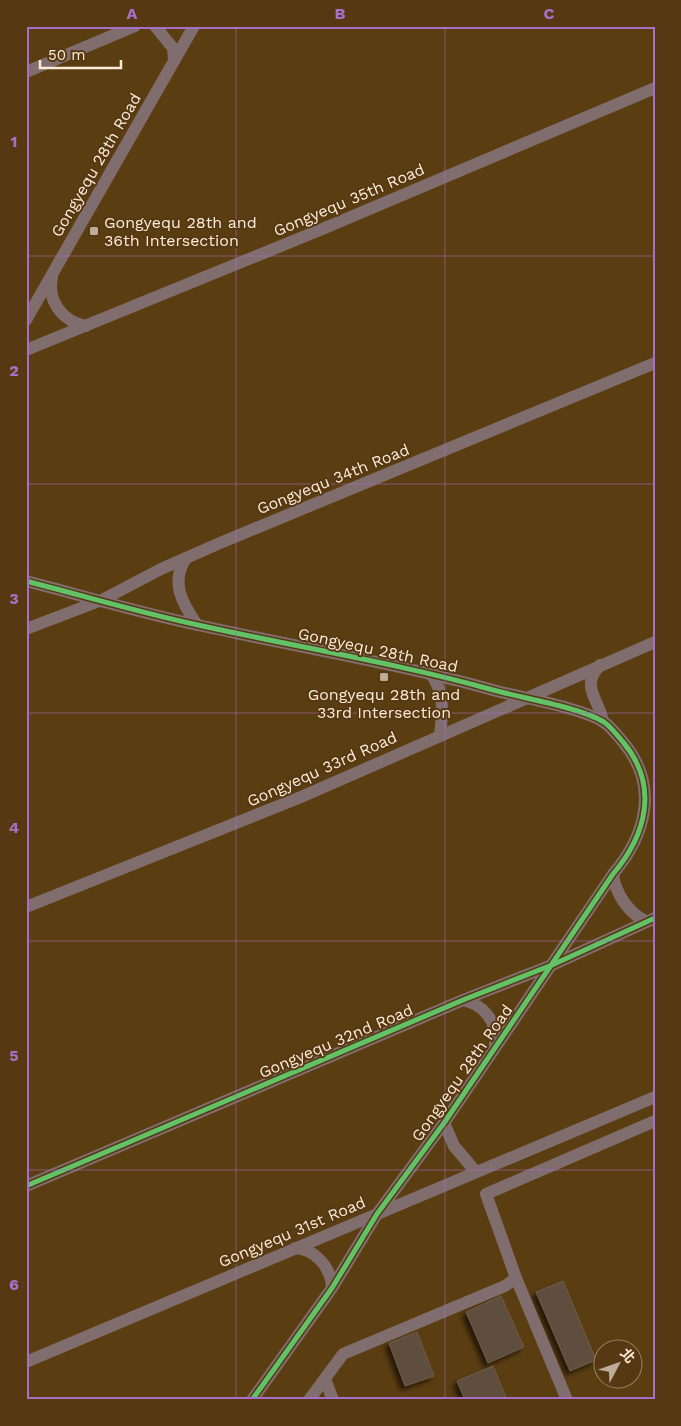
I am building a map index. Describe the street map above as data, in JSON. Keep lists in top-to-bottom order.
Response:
{
  "streets": {
    "street": [
      "Gongyequ 28th Road",
      "Gongyequ 35th Road",
      "Gongyequ 34th Road",
      "Gongyequ 33rd Road",
      "Gongyequ 32nd Road",
      "Gongyequ 31st Road"
    ]
  },
  "crossings": [
    ["Gongyequ 28th Road", "Gongyequ 34th Road"],
    ["Gongyequ 28th Road", "Gongyequ 33rd Road"],
    ["Gongyequ 28th Road", "Gongyequ 32nd Road"],
    ["Gongyequ 28th Road", "Gongyequ 31st Road"]
  ],
  "places": {
    "transit": ["Gongyequ 28th and 36th Intersection", "Gongyequ 28th and 33rd Intersection"]
  },
  "scale_bar": "50 m",
  "north": "top right",
  "grid": {
    "columns": ["A", "B", "C"],
    "rows": [
      "1",
      "2",
      "3",
      "4",
      "5",
      "6"
    ]
  }
}
